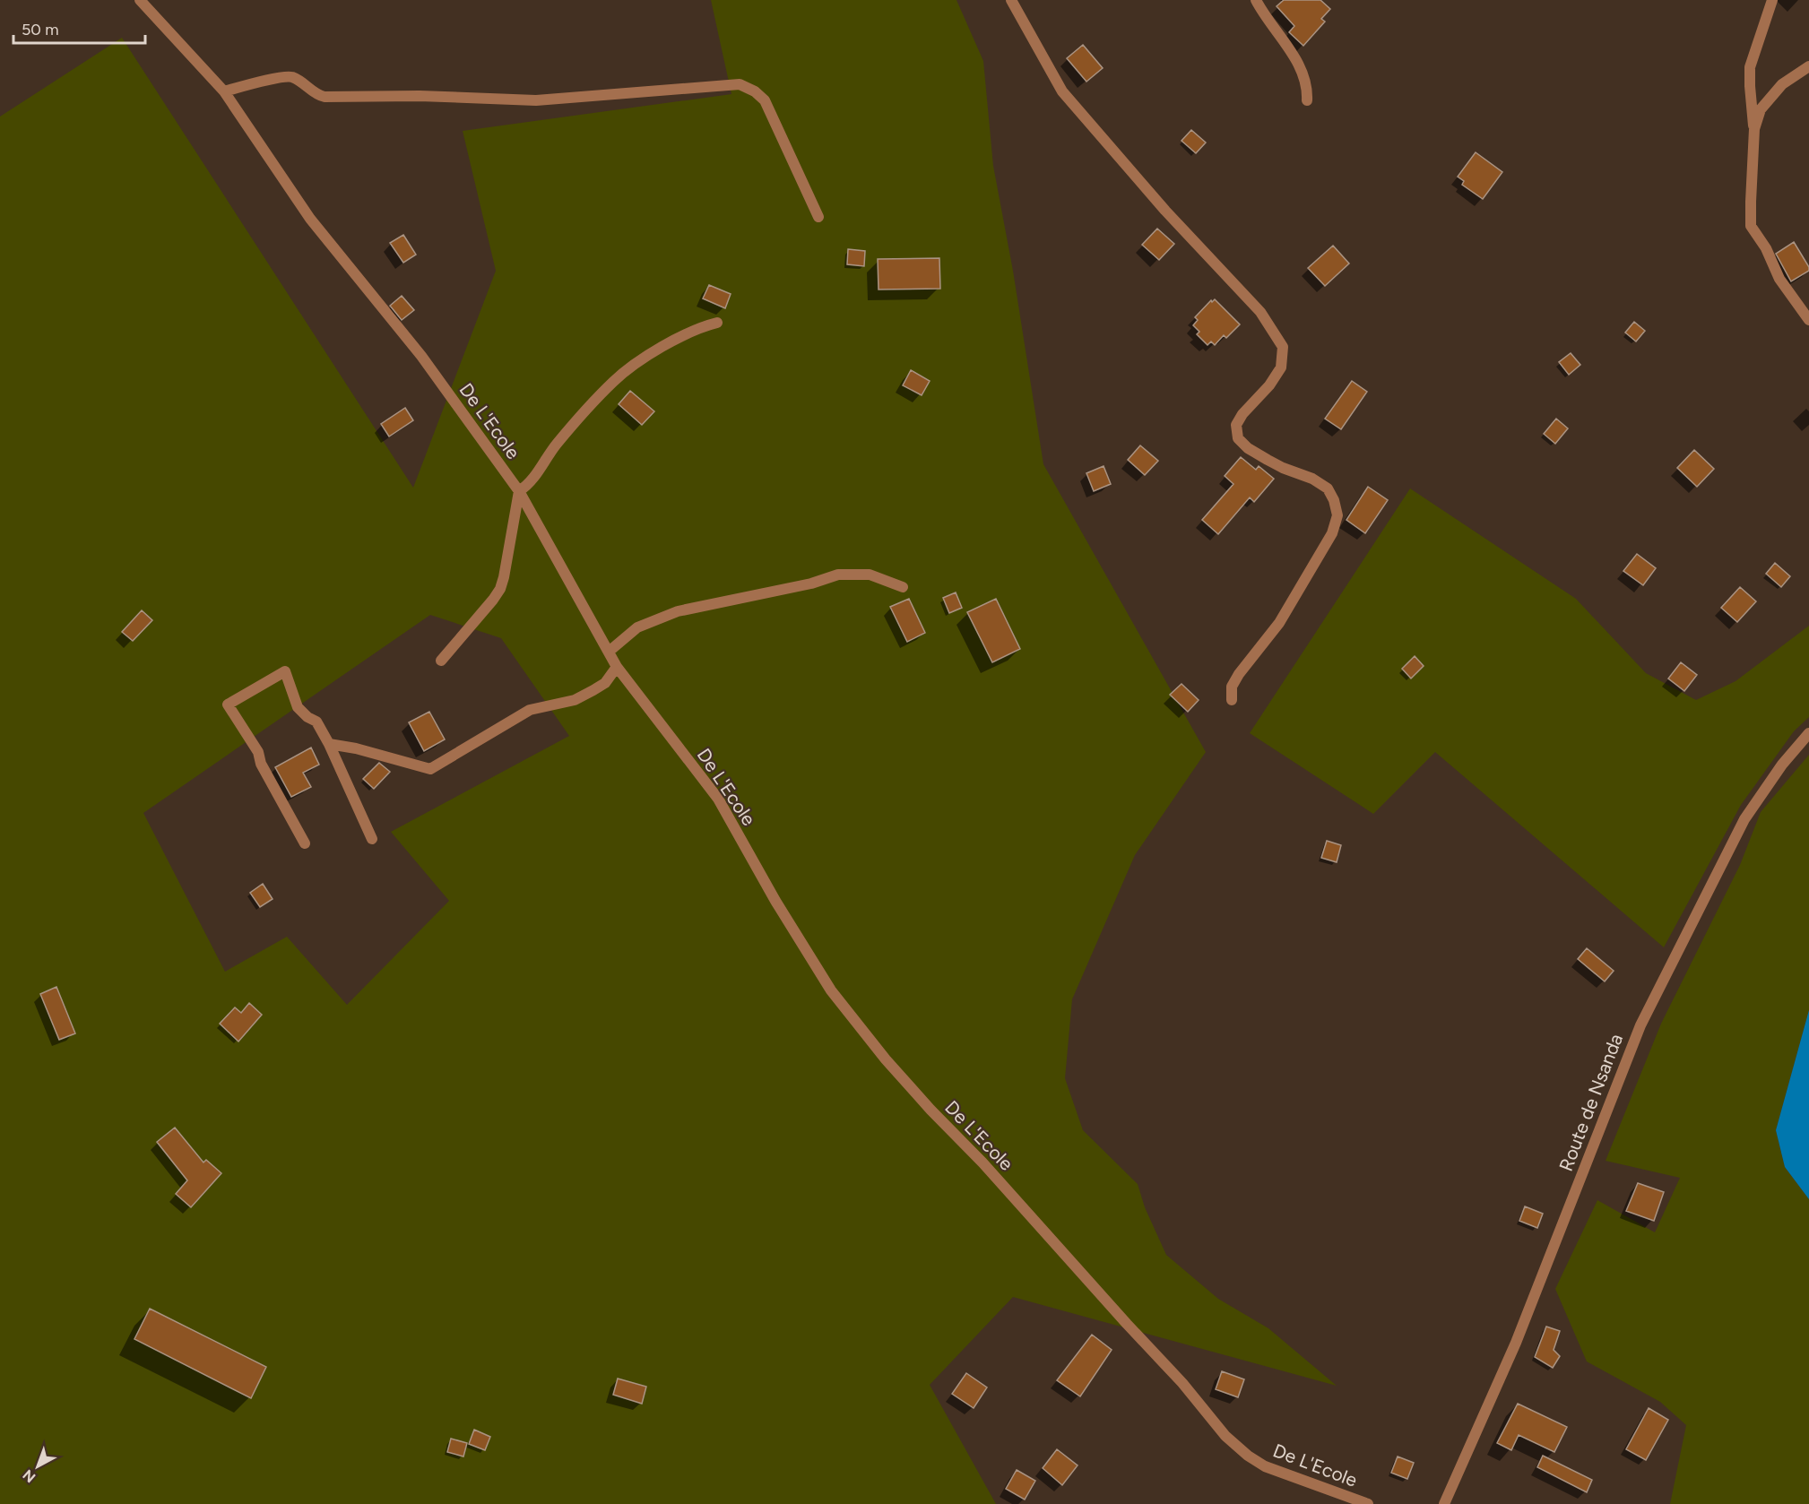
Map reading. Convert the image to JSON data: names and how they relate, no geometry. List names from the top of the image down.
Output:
{
  "streets": {
    "street": ["De L'Ecole", "Route de Nsanda"]
  },
  "scale_bar": "50 m",
  "north": "bottom left"
}
